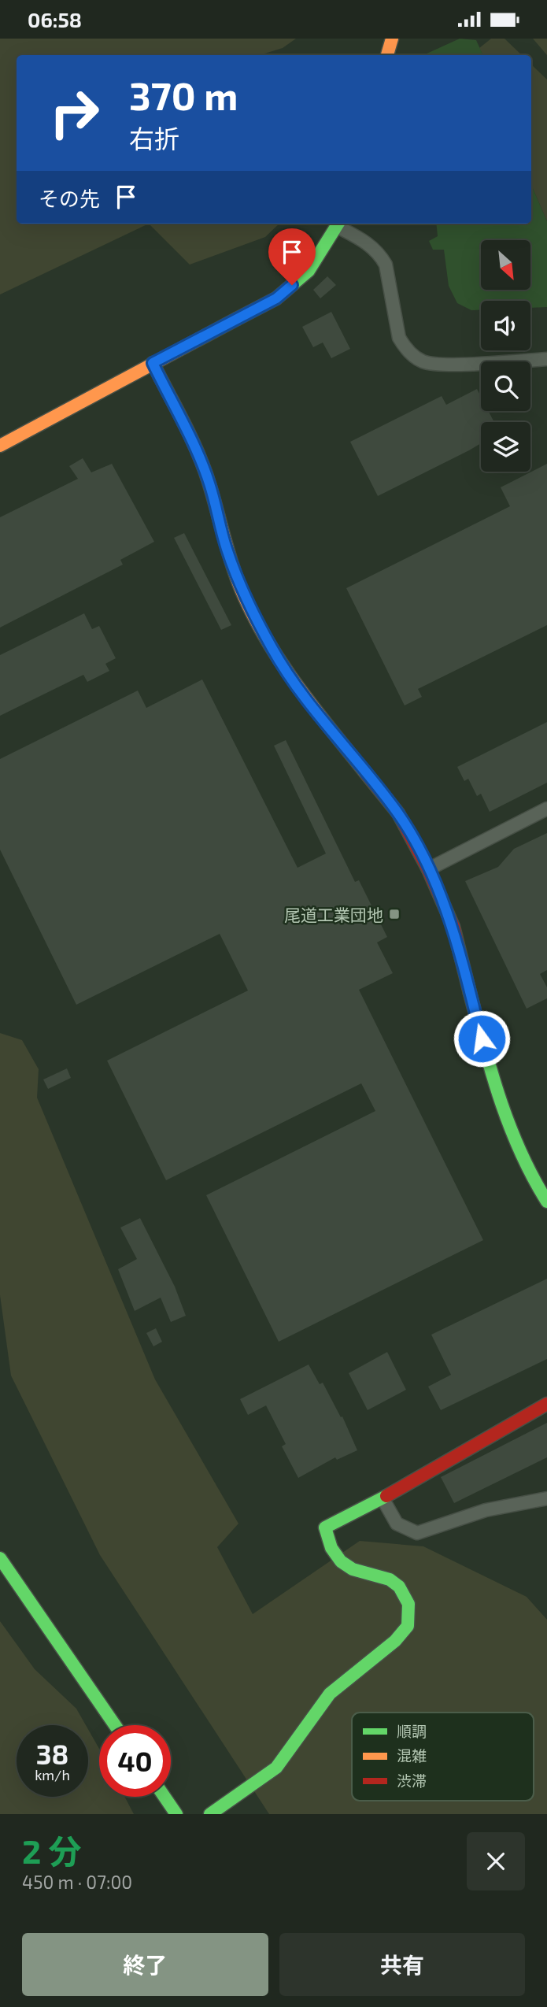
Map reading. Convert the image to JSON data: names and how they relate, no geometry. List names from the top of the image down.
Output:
{
  "places": {
    "transit": ["尾道工業団地"]
  },
  "legend": ["順調", "混雑", "渋滞"],
  "north": "bottom right",
  "page": {
    "status": "06:58",
    "turn": ["370 m", "右折"],
    "then": "その先",
    "speed": "38 km/h",
    "limit": "40",
    "heading": ["2 分", "450 m · 07:00"],
    "buttons": ["終了", "共有"]
  }
}
